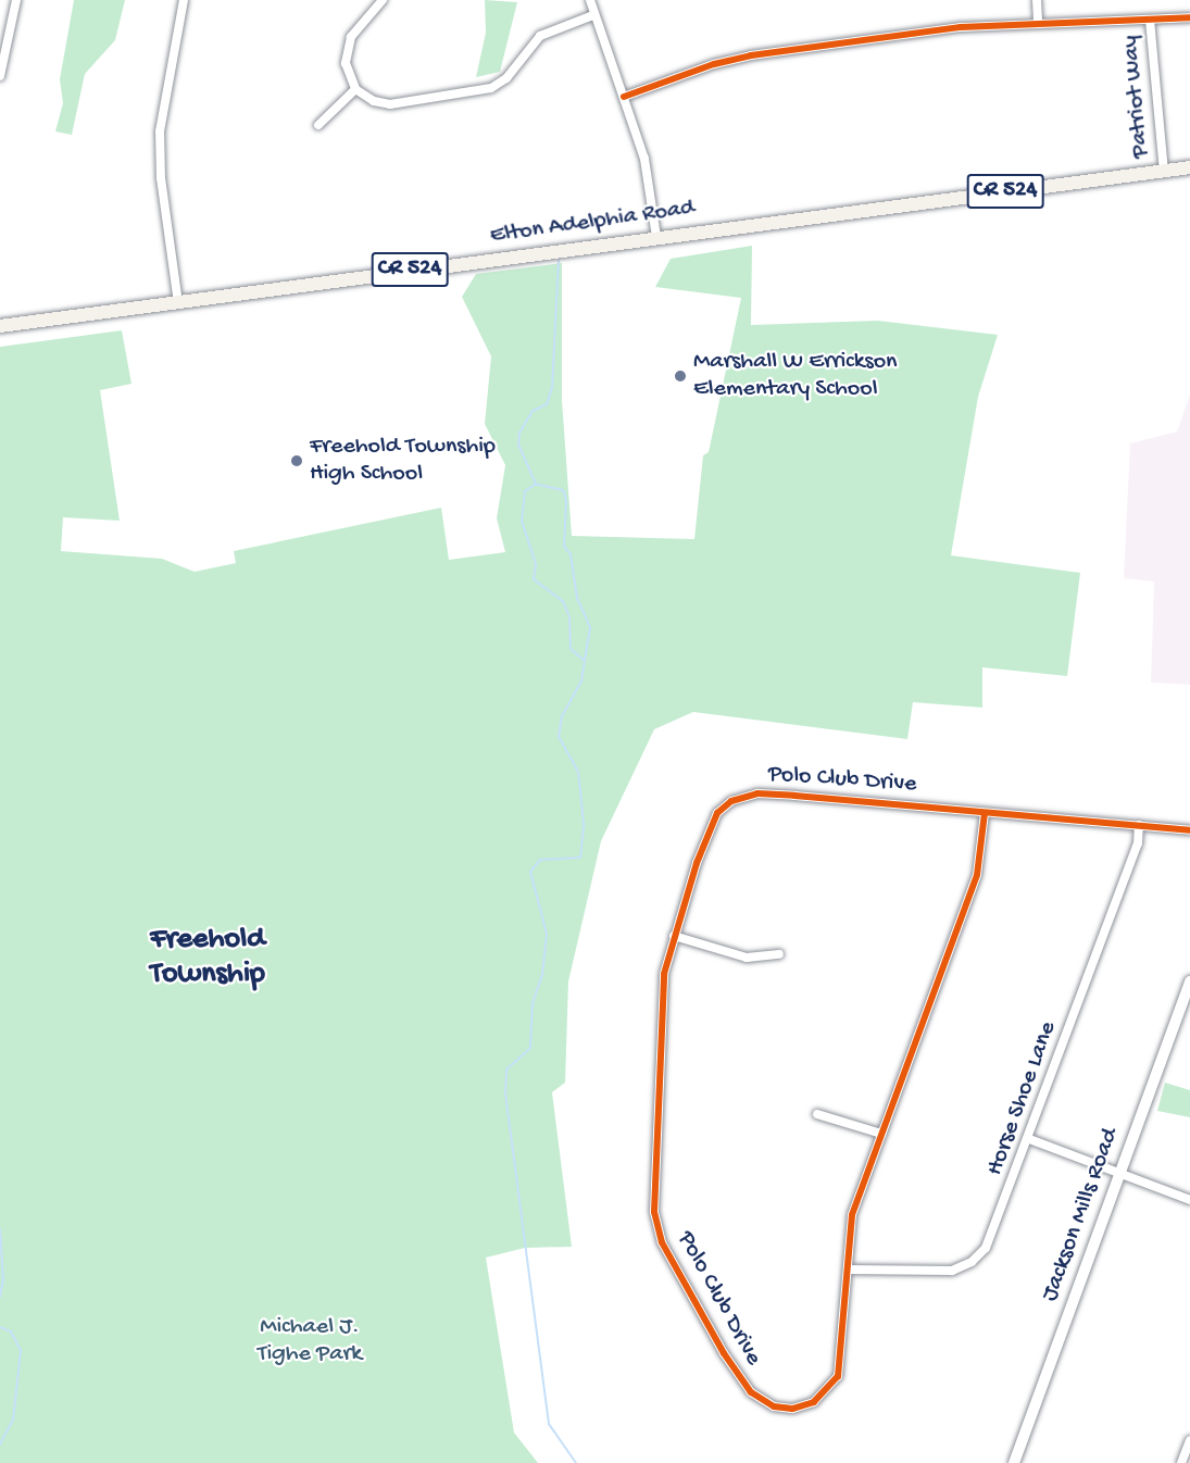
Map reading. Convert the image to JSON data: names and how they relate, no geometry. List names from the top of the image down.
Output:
{
  "streets": {
    "main road": ["CR 524", "Elton Adelphia Road", "Jackson Mills Road"],
    "street": ["Patriot Way", "Polo Club Drive", "Horse Shoe Lane"]
  },
  "crossings": [
    ["Patriot Way", "Elton Adelphia Road"],
    ["Polo Club Drive", "Horse Shoe Lane"]
  ],
  "districts": ["Freehold Township"],
  "parks": ["Michael J. Tighe Park"],
  "places": ["Marshall W Errickson Elementary School", "Freehold Township High School"]
}
